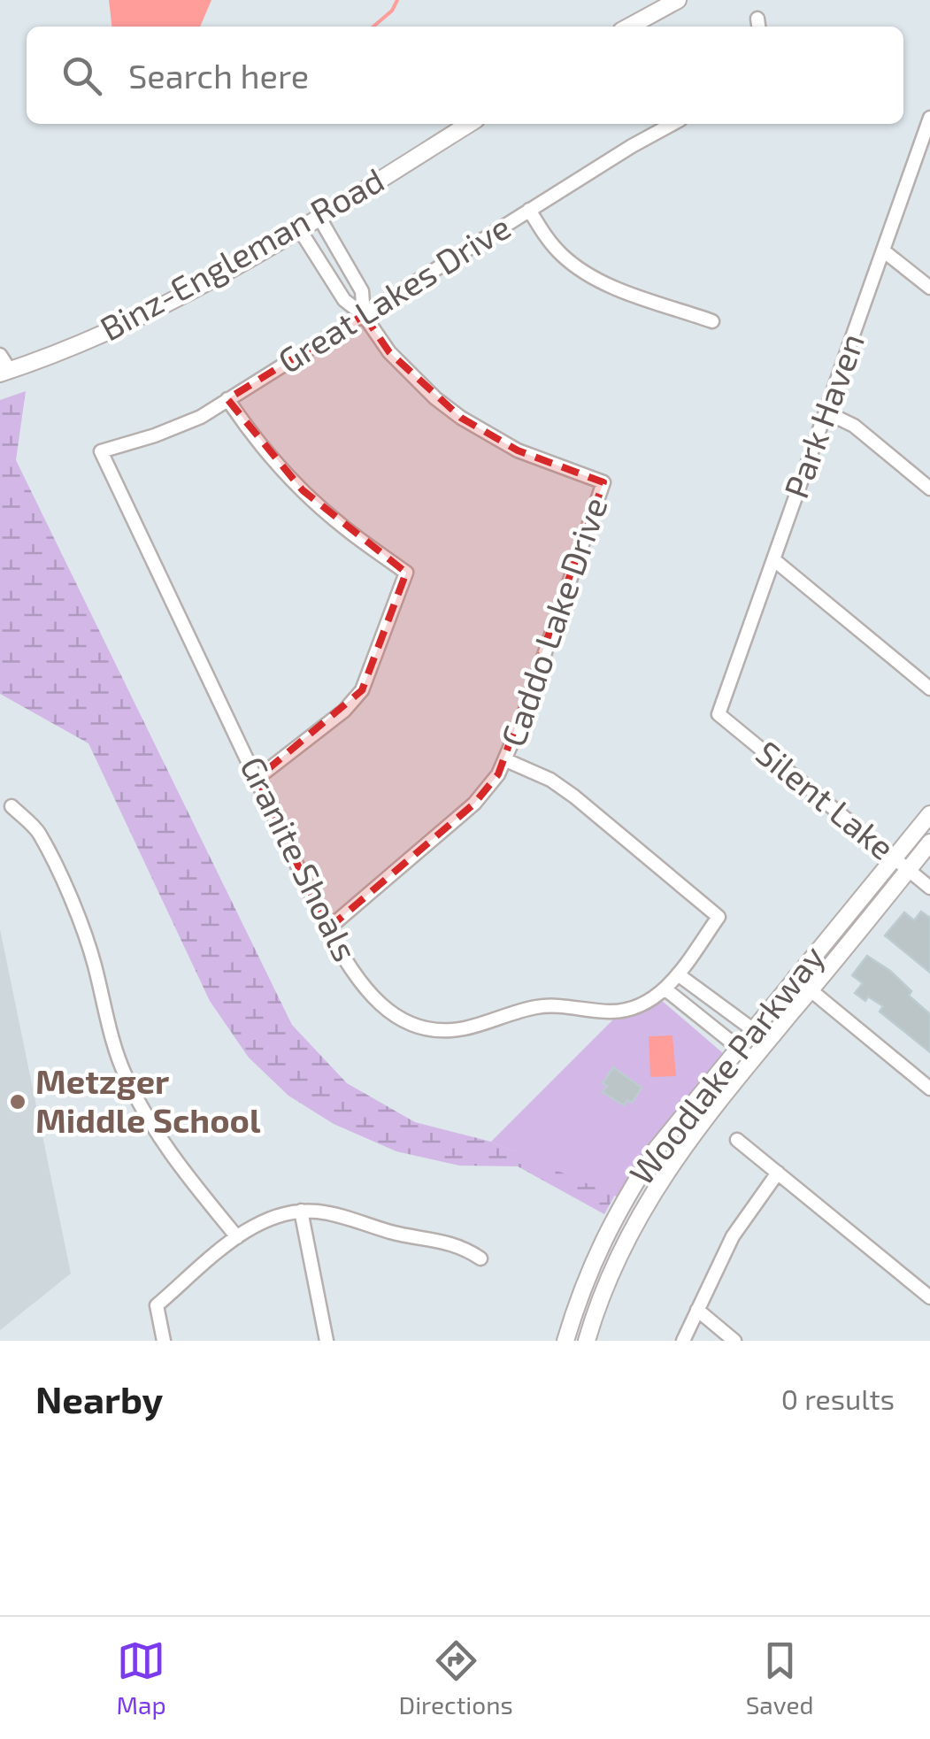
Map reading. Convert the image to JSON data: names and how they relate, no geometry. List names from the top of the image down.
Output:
{
  "streets": {
    "street": [
      "Binz-Engleman Road",
      "Great Lakes Drive",
      "Park Haven",
      "Caddo Lake Drive",
      "Silent Lake",
      "Granite Shoals",
      "Woodlake Parkway"
    ]
  },
  "crossings": [
    ["Binz-Engleman Road", "Caddo Lake Drive"],
    ["Great Lakes Drive", "Caddo Lake Drive"],
    ["Great Lakes Drive", "Granite Shoals"],
    ["Park Haven", "Silent Lake"],
    ["Caddo Lake Drive", "Granite Shoals"],
    ["Silent Lake", "Woodlake Parkway"]
  ],
  "places": ["Metzger Middle School"],
  "page": {
    "search": "Search here",
    "heading": ["Nearby", "0 results"],
    "nav": ["Map", "Directions", "Saved"]
  }
}
